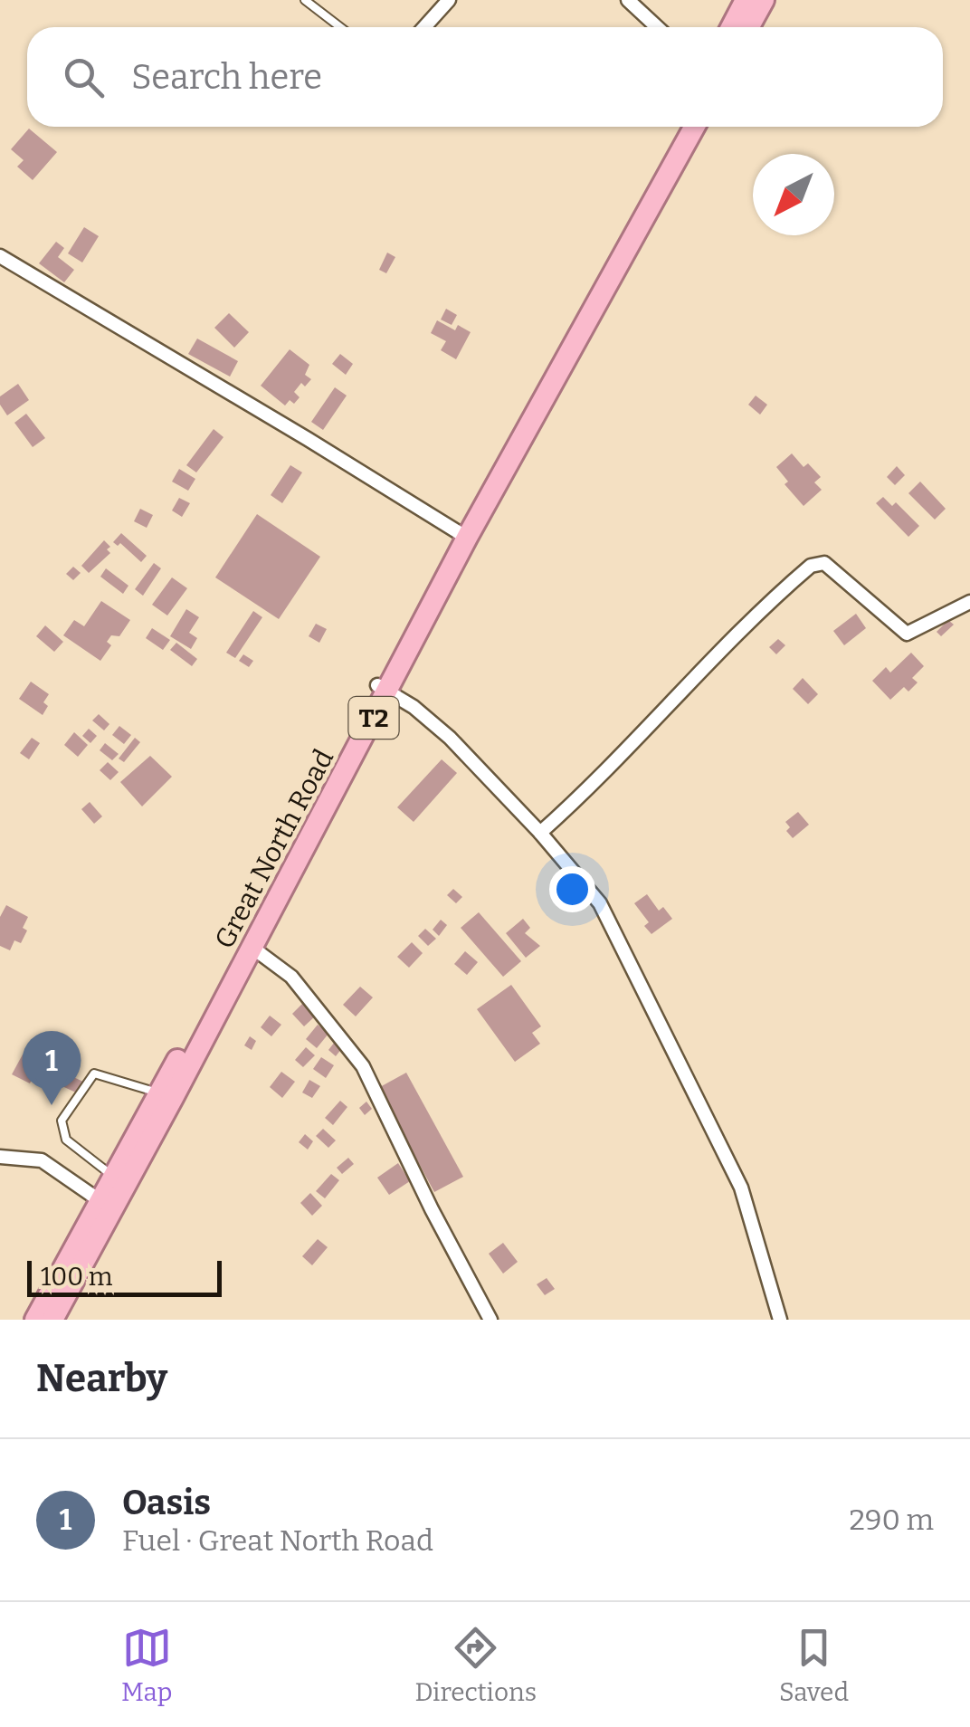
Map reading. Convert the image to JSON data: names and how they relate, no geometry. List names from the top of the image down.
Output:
{
  "streets": {
    "highway": ["T2", "Great North Road"]
  },
  "scale_bar": "100 m",
  "north": "bottom left",
  "page": {
    "search": "Search here",
    "pins": "1",
    "scale": "100 m",
    "heading": "Nearby",
    "list": [
      {
        "mark": "1",
        "name": "Oasis",
        "note": "Fuel · Great North Road",
        "value": "290 m"
      }
    ],
    "nav": ["Map", "Directions", "Saved"]
  }
}
